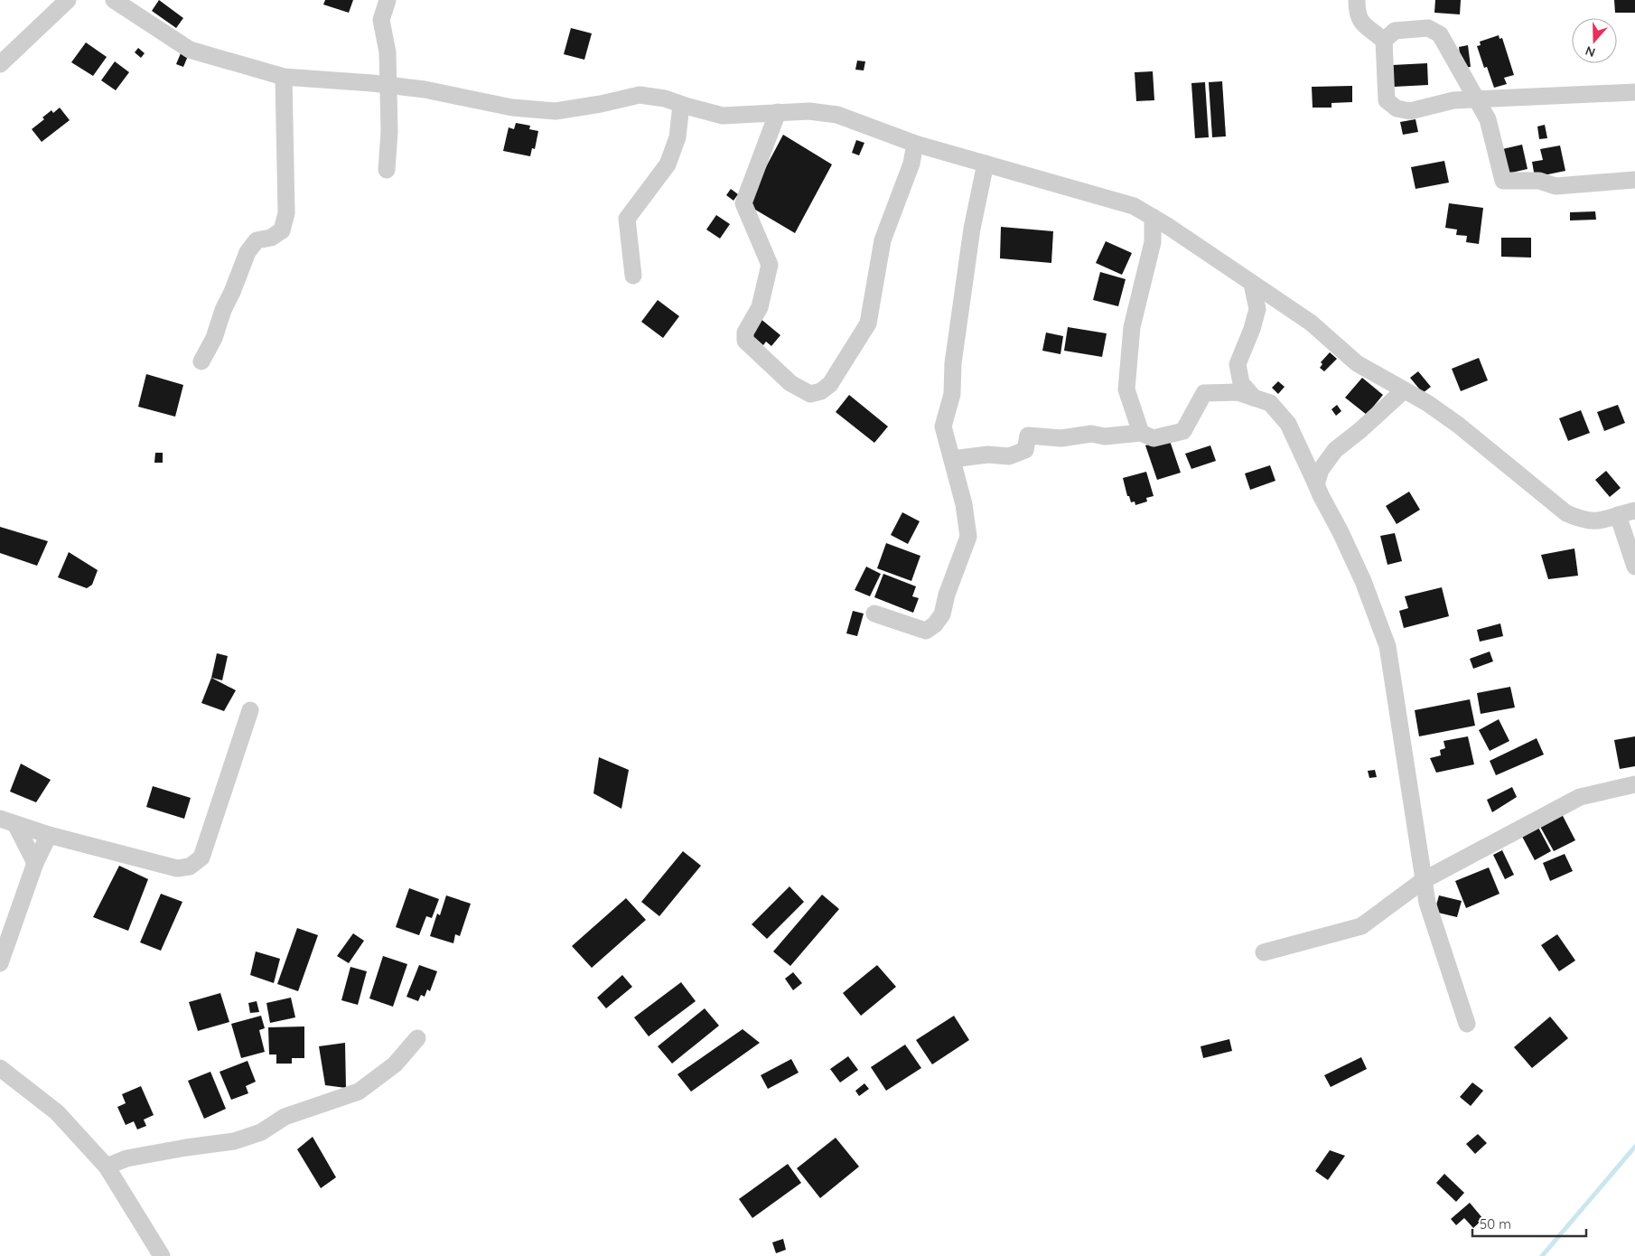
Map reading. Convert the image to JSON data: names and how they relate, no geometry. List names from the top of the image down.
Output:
{
  "scale_bar": "50 m",
  "north": "bottom"
}
